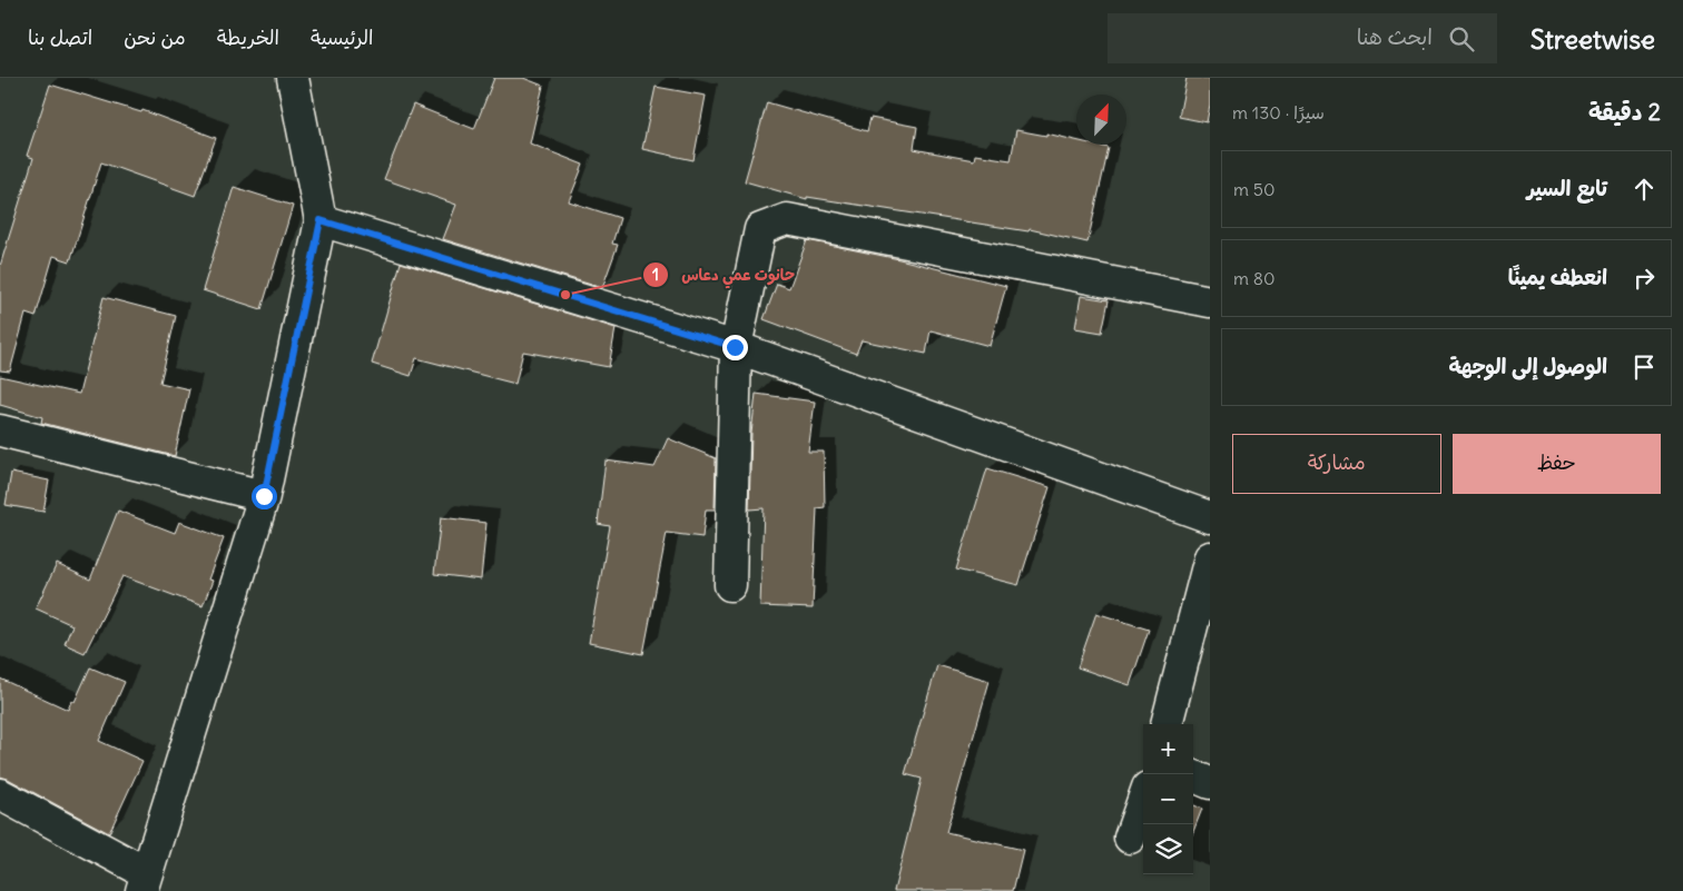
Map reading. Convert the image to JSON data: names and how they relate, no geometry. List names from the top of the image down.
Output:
{
  "places": ["حانوت عمي دعاس"],
  "north": "top right",
  "page": {
    "header": "Streetwise",
    "search": "ابحث هنا",
    "nav": [
      "الرئيسية",
      "الخريطة",
      "من نحن",
      "اتصل بنا"
    ],
    "heading": ["2 دقيقة", "سيرًا · 130 m"],
    "list": [
      ["تابع السير", "50 m"],
      ["انعطف يمينًا", "80 m"],
      "الوصول إلى الوجهة"
    ],
    "buttons": ["حفظ", "مشاركة"],
    "map_buttons": ["+", "−"]
  }
}
